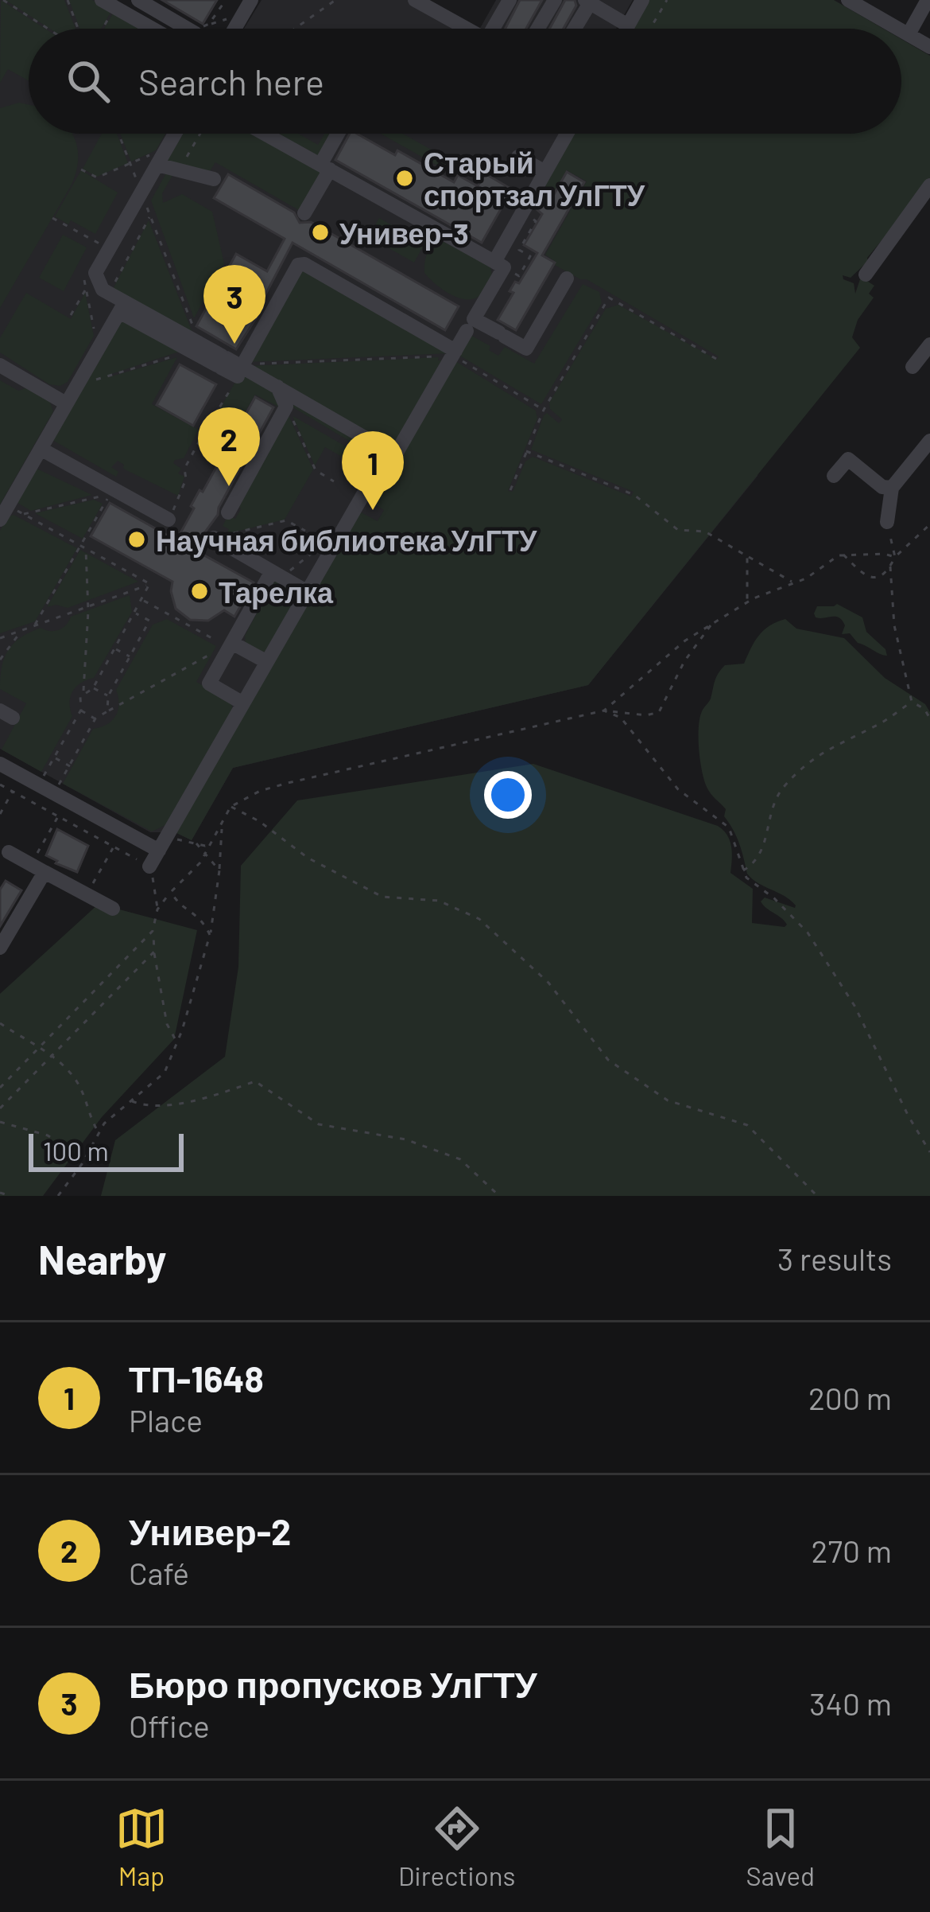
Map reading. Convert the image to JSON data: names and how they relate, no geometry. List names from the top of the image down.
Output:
{
  "places": [
    "Старый спортзал УлГТУ",
    "Универ-3",
    "Научная библиотека УлГТУ",
    "Тарелка"
  ],
  "scale_bar": "100 m",
  "page": {
    "search": "Search here",
    "pins": ["3", "2", "1"],
    "scale": "100 m",
    "heading": ["Nearby", "3 results"],
    "list": [
      {
        "mark": "1",
        "name": "ТП-1648",
        "note": "Place",
        "value": "200 m"
      },
      {
        "mark": "2",
        "name": "Универ-2",
        "note": "Café",
        "value": "270 m"
      },
      {
        "mark": "3",
        "name": "Бюро пропусков УлГТУ",
        "note": "Office",
        "value": "340 m"
      }
    ],
    "nav": ["Map", "Directions", "Saved"]
  }
}
